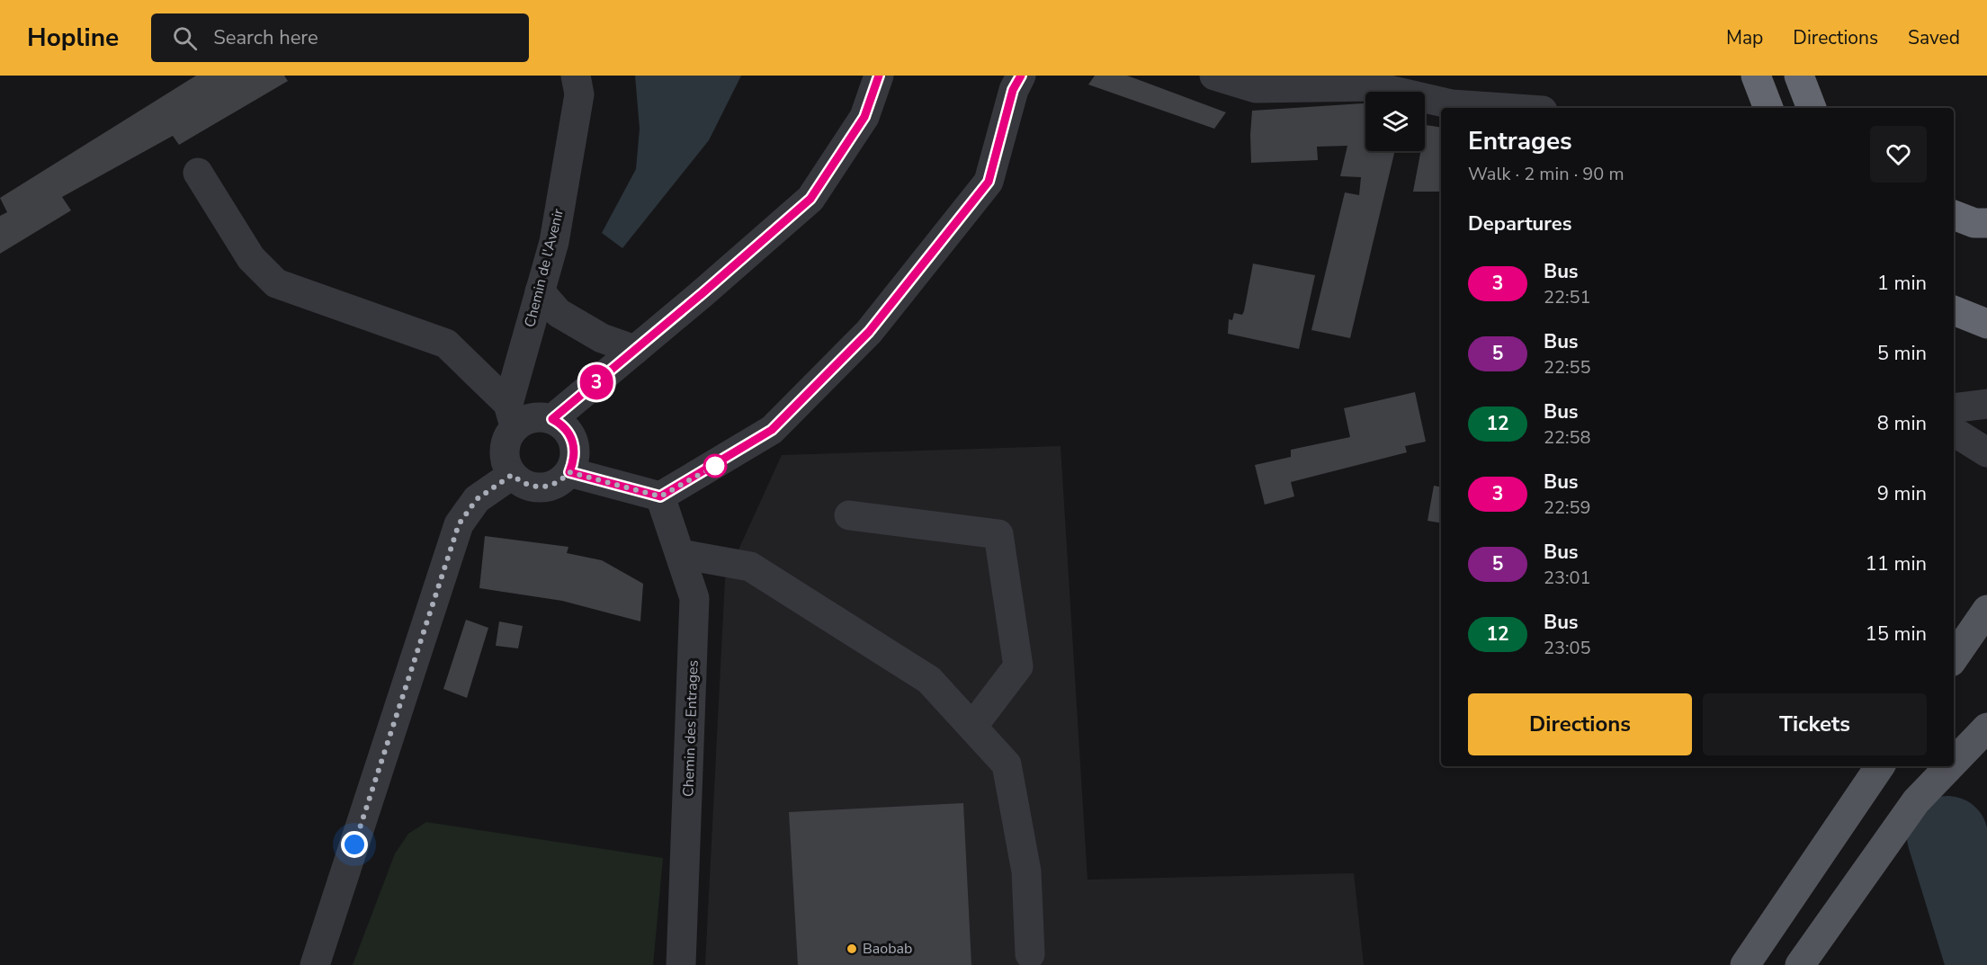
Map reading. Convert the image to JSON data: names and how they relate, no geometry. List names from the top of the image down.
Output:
{
  "streets": {
    "street": ["Chemin de l'Avenir", "Chemin des Entrages"]
  },
  "places": ["Baobab"],
  "lines": ["bus line 3"],
  "page": {
    "header": "Hopline",
    "search": "Search here",
    "nav": ["Map", "Directions", "Saved"],
    "on_map": "3",
    "heading": [
      ["Entrages", "Walk · 2 min · 90 m"],
      "Departures"
    ],
    "list": [
      {
        "mark": "3",
        "name": "Bus",
        "note": "22:51",
        "value": "1 min"
      },
      {
        "mark": "5",
        "name": "Bus",
        "note": "22:55",
        "value": "5 min"
      },
      {
        "mark": "12",
        "name": "Bus",
        "note": "22:58",
        "value": "8 min"
      },
      {
        "mark": "3",
        "name": "Bus",
        "note": "22:59",
        "value": "9 min"
      },
      {
        "mark": "5",
        "name": "Bus",
        "note": "23:01",
        "value": "11 min"
      },
      {
        "mark": "12",
        "name": "Bus",
        "note": "23:05",
        "value": "15 min"
      }
    ],
    "buttons": ["Directions", "Tickets"]
  }
}
